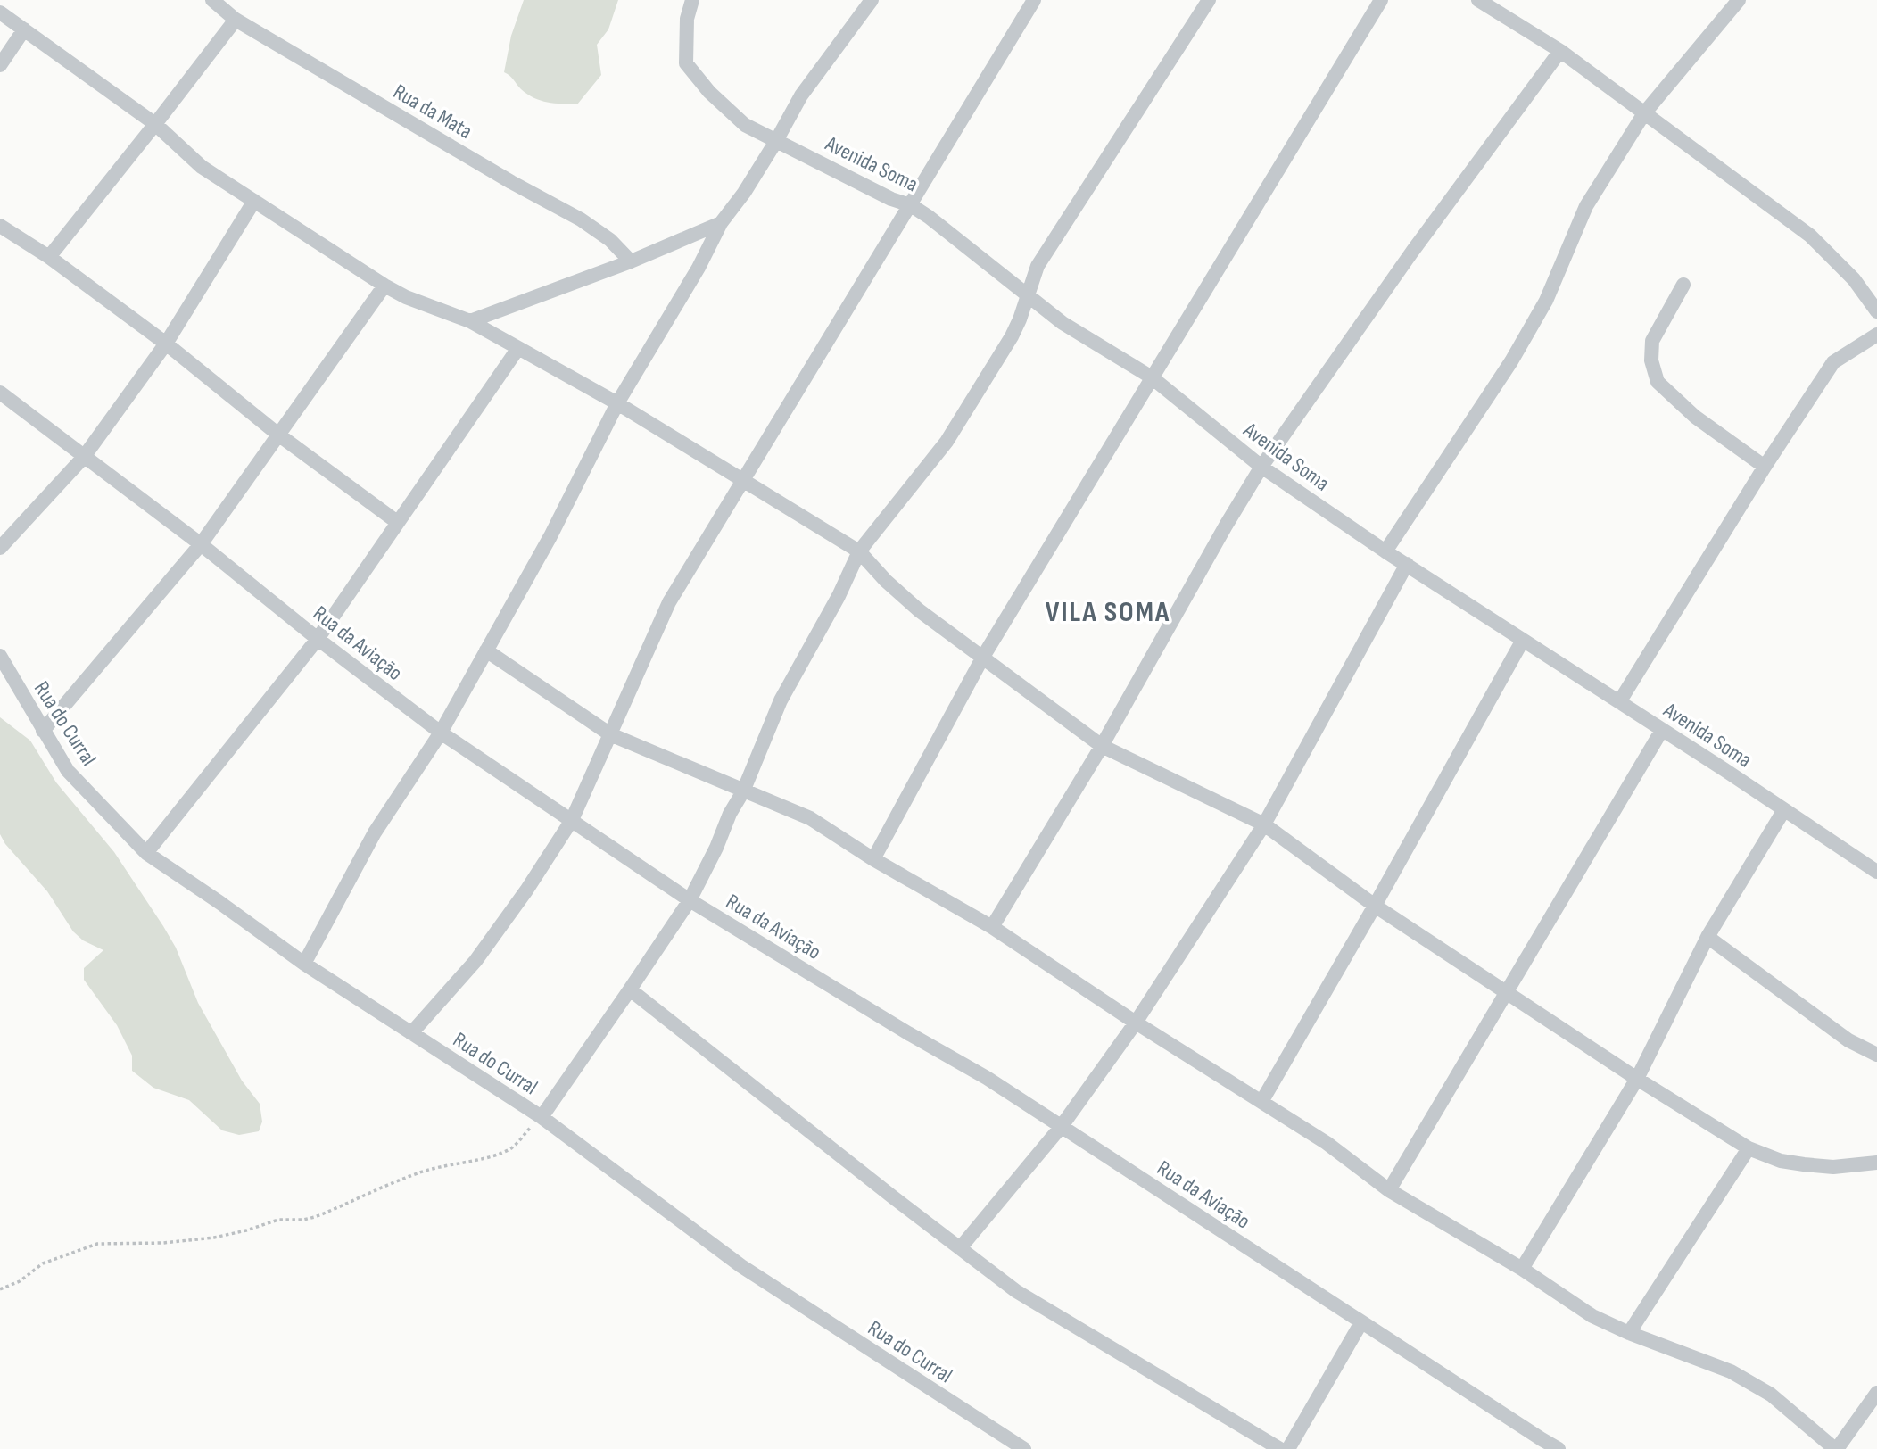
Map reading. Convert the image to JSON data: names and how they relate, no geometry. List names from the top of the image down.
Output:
{
  "streets": {
    "street": [
      "Rua da Mata",
      "Avenida Soma",
      "Rua da Aviação",
      "Rua do Curral"
    ]
  },
  "districts": ["VILA SOMA"]
}
